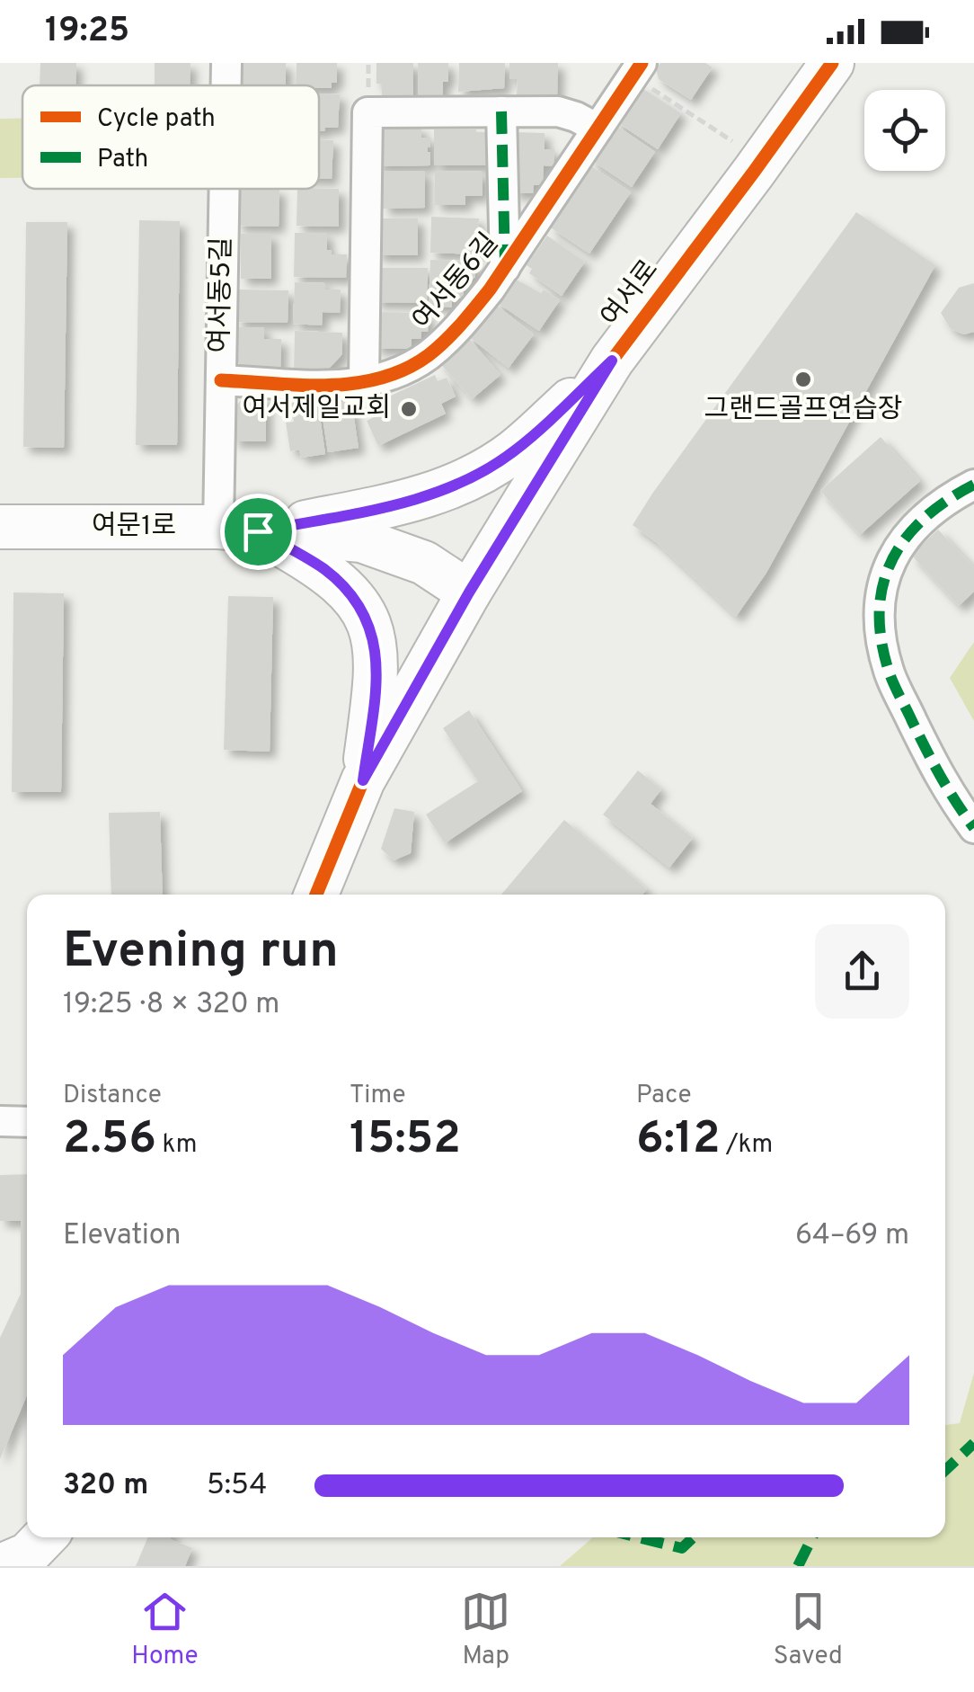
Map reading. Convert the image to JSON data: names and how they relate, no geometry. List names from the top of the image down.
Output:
{
  "streets": {
    "street": [
      "여서동6길",
      "여서로",
      "여서동5길",
      "여문1로"
    ]
  },
  "crossings": [
    ["여서동6길", "여서동5길"],
    ["여서로", "여문1로"],
    ["여서동5길", "여문1로"]
  ],
  "places": ["그랜드골프연습장", "여서제일교회"],
  "legend": ["Cycle path", "Path"],
  "page": {
    "status": "19:25",
    "heading": ["Evening run", "19:25 · 8 × 320 m"],
    "stats": [
      ["Distance", "2.56 km"],
      ["Time", "15:52"],
      ["Pace", "6:12 /km"]
    ],
    "chart": ["Elevation", "64–69 m"],
    "list": [
      {
        "name": "320 m",
        "note": "5:54"
      }
    ],
    "tabs": ["Home", "Map", "Saved"]
  }
}
